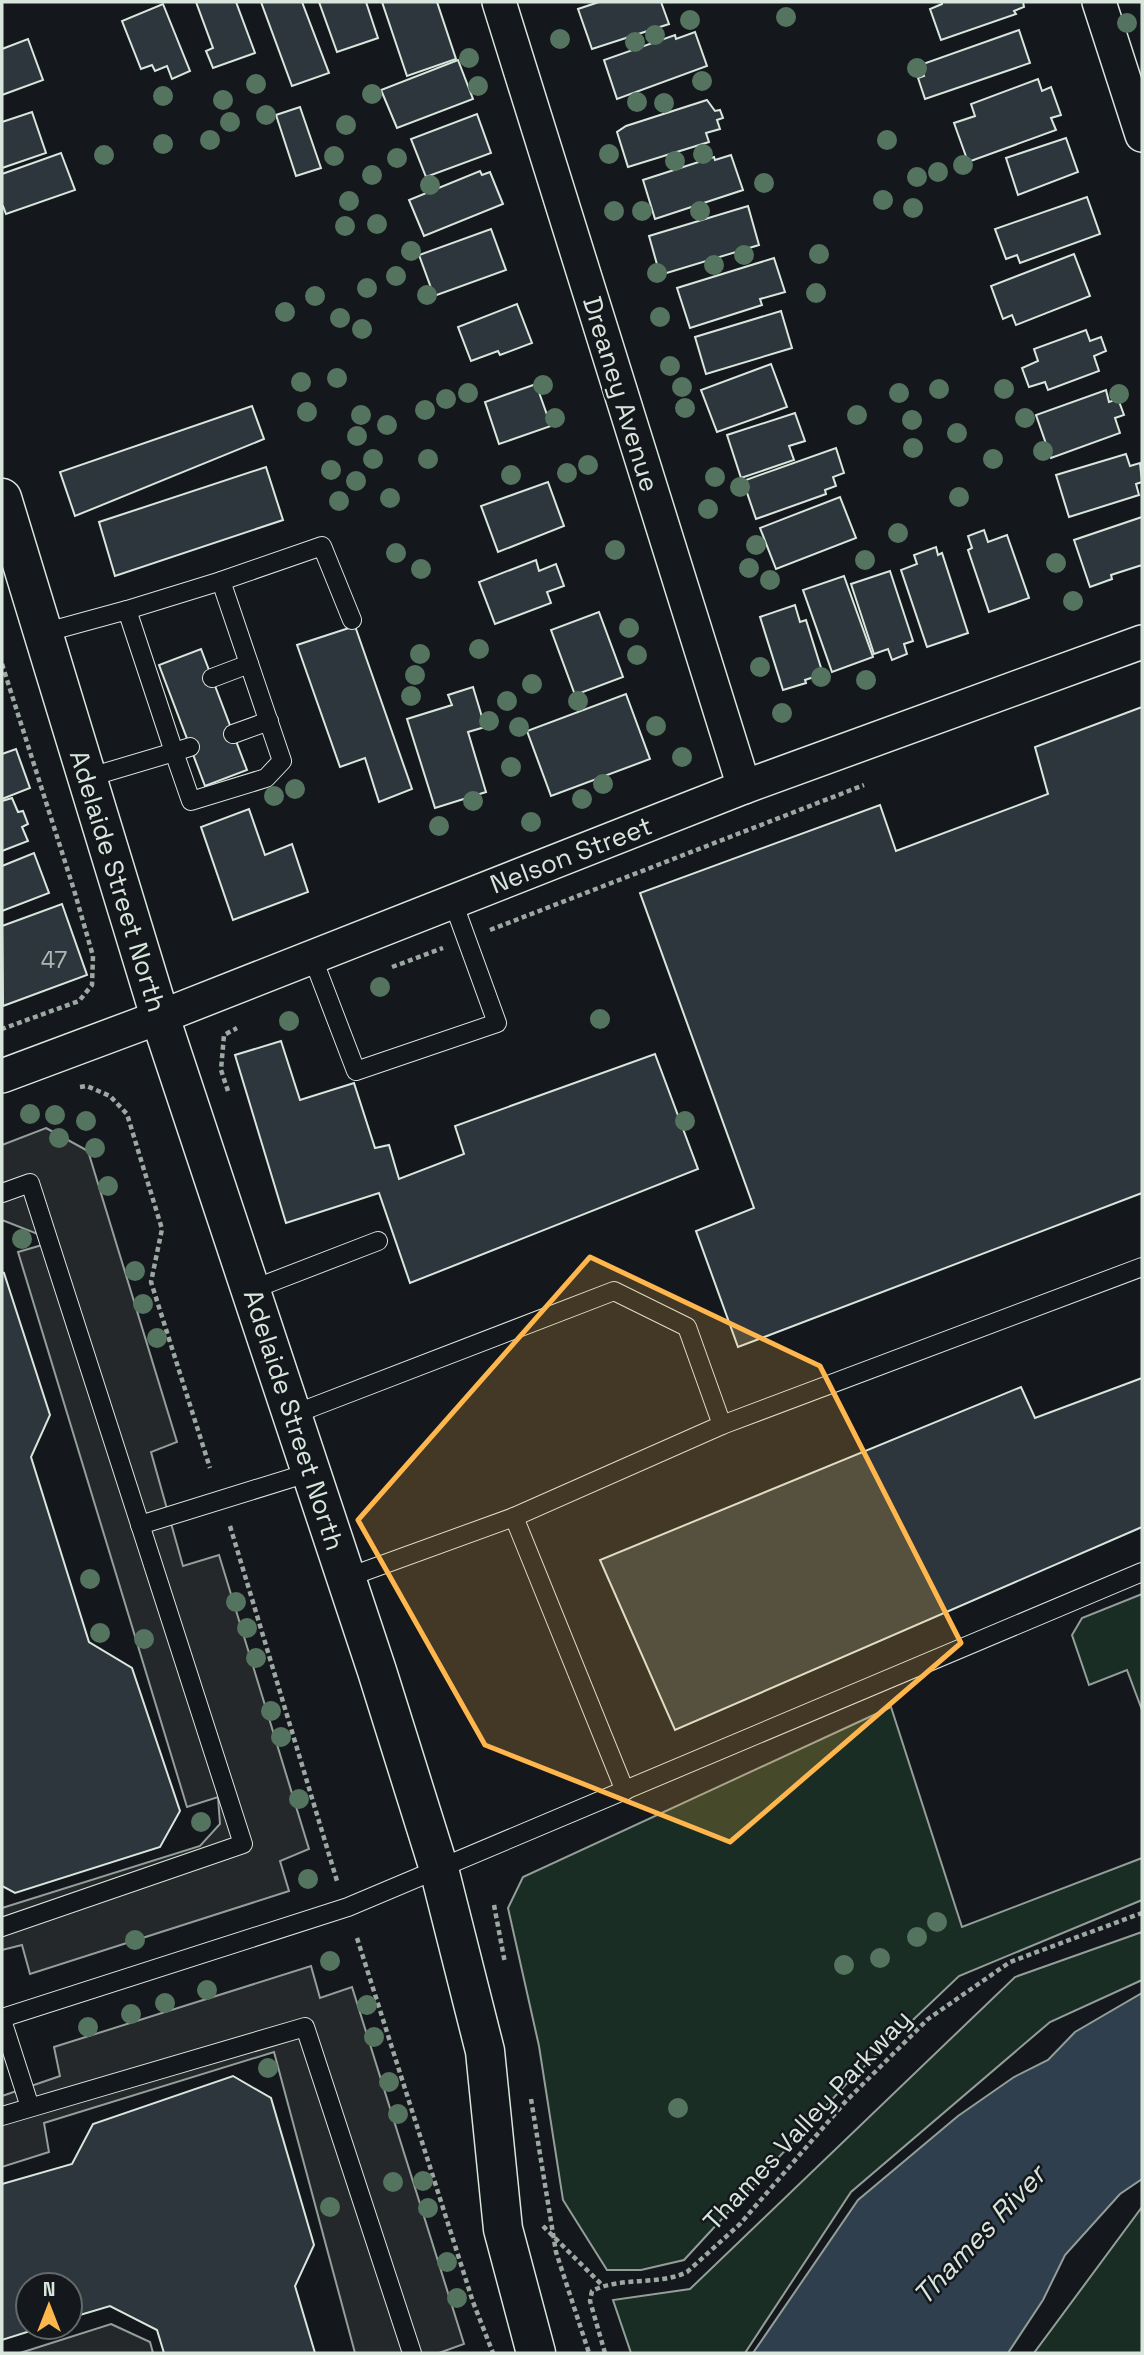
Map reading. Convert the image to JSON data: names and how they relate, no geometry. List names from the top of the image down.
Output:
{
  "streets": {
    "main road": ["Adelaide Street North"],
    "street": ["Dreaney Avenue", "Nelson Street"],
    "path": ["Thames Valley Parkway"]
  },
  "crossings": [
    ["Dreaney Avenue", "Nelson Street"],
    ["Nelson Street", "Adelaide Street North"]
  ],
  "water": ["Thames River"],
  "house_numbers": ["47"],
  "north": "top"
}
